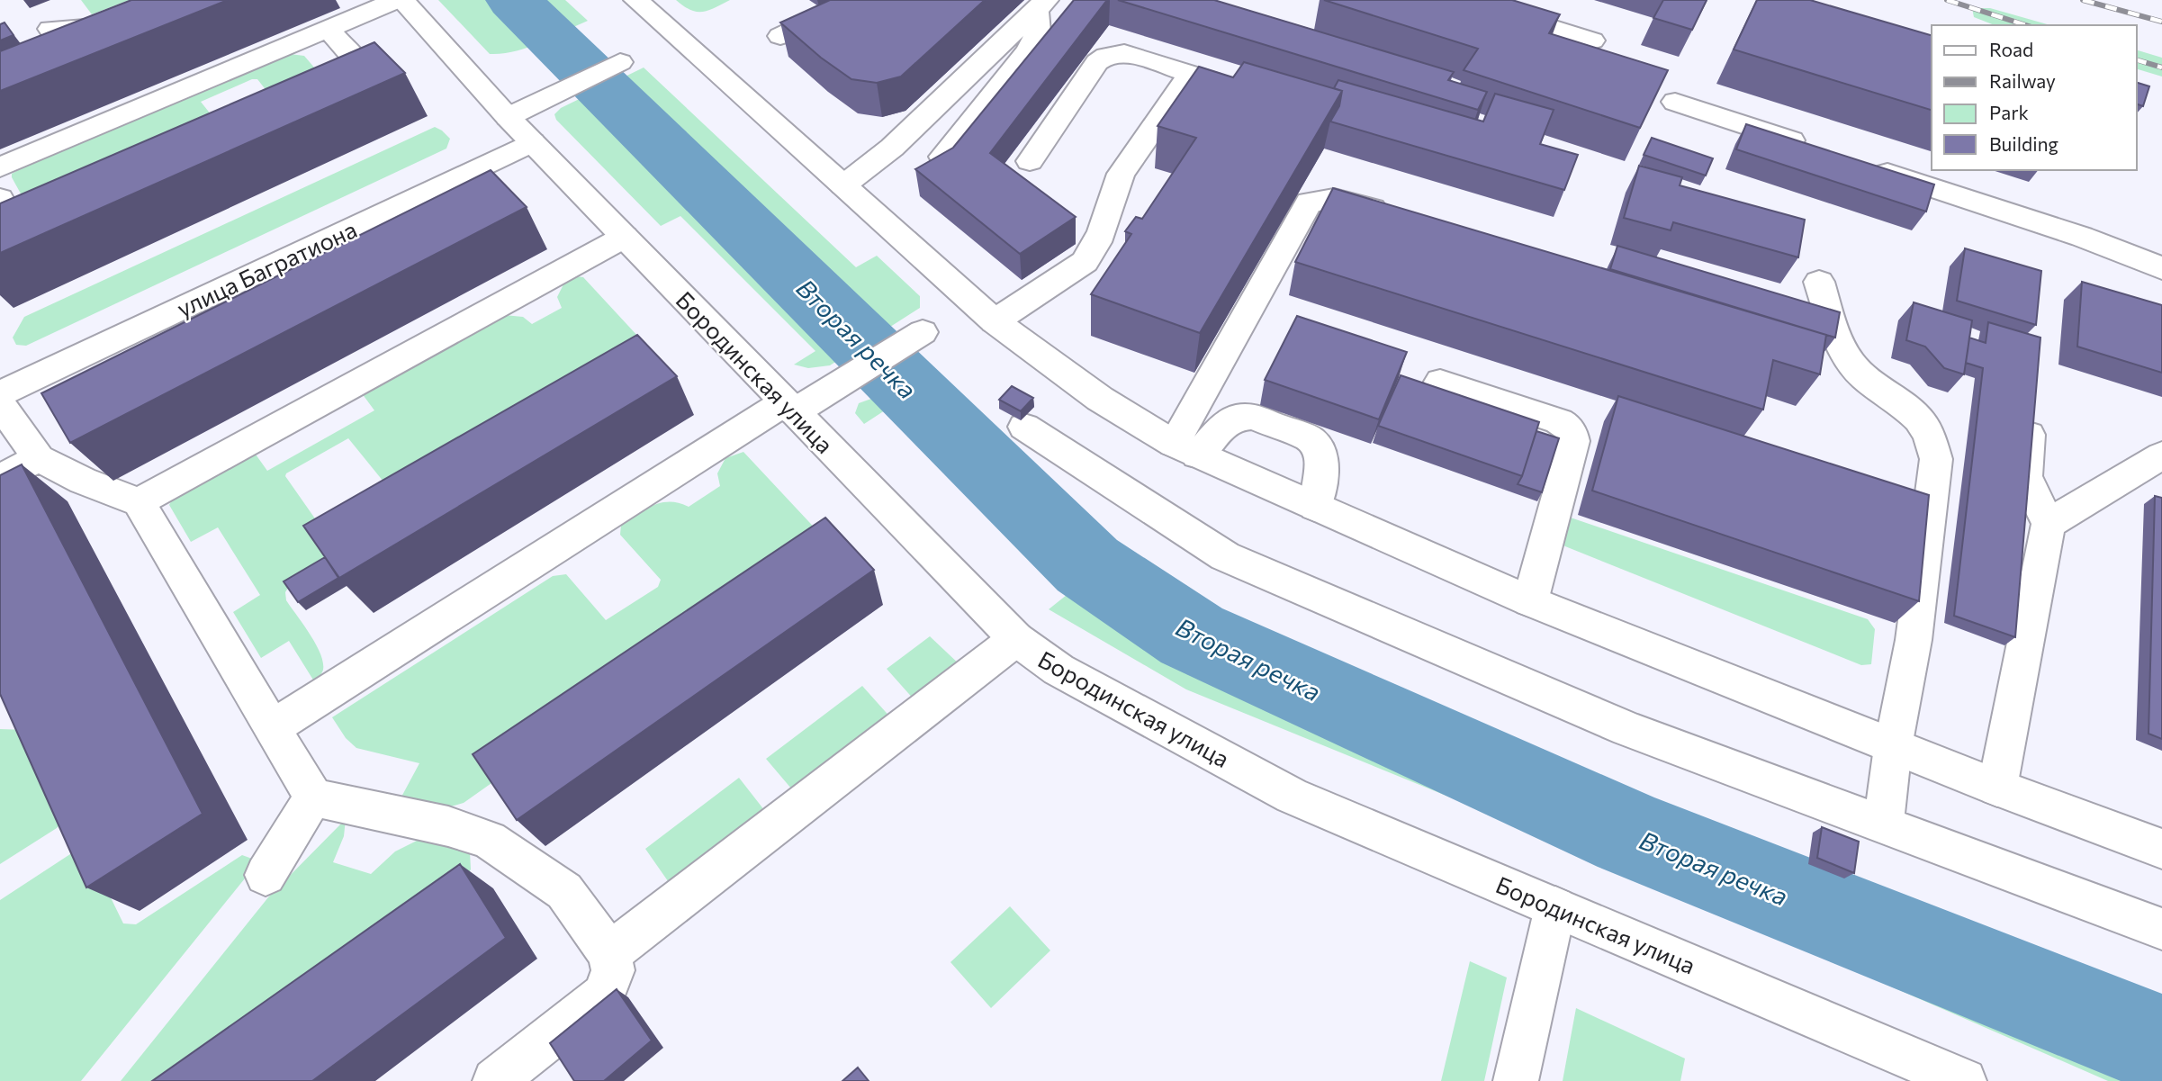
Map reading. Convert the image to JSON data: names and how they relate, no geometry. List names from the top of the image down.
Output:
{
  "streets": {
    "main road": ["улица Багратиона", "Бородинская улица"]
  },
  "crossings": [
    ["улица Багратиона", "Бородинская улица"]
  ],
  "water": ["Вторая речка"],
  "legend": [
    "Road",
    "Railway",
    "Park",
    "Building"
  ]
}
